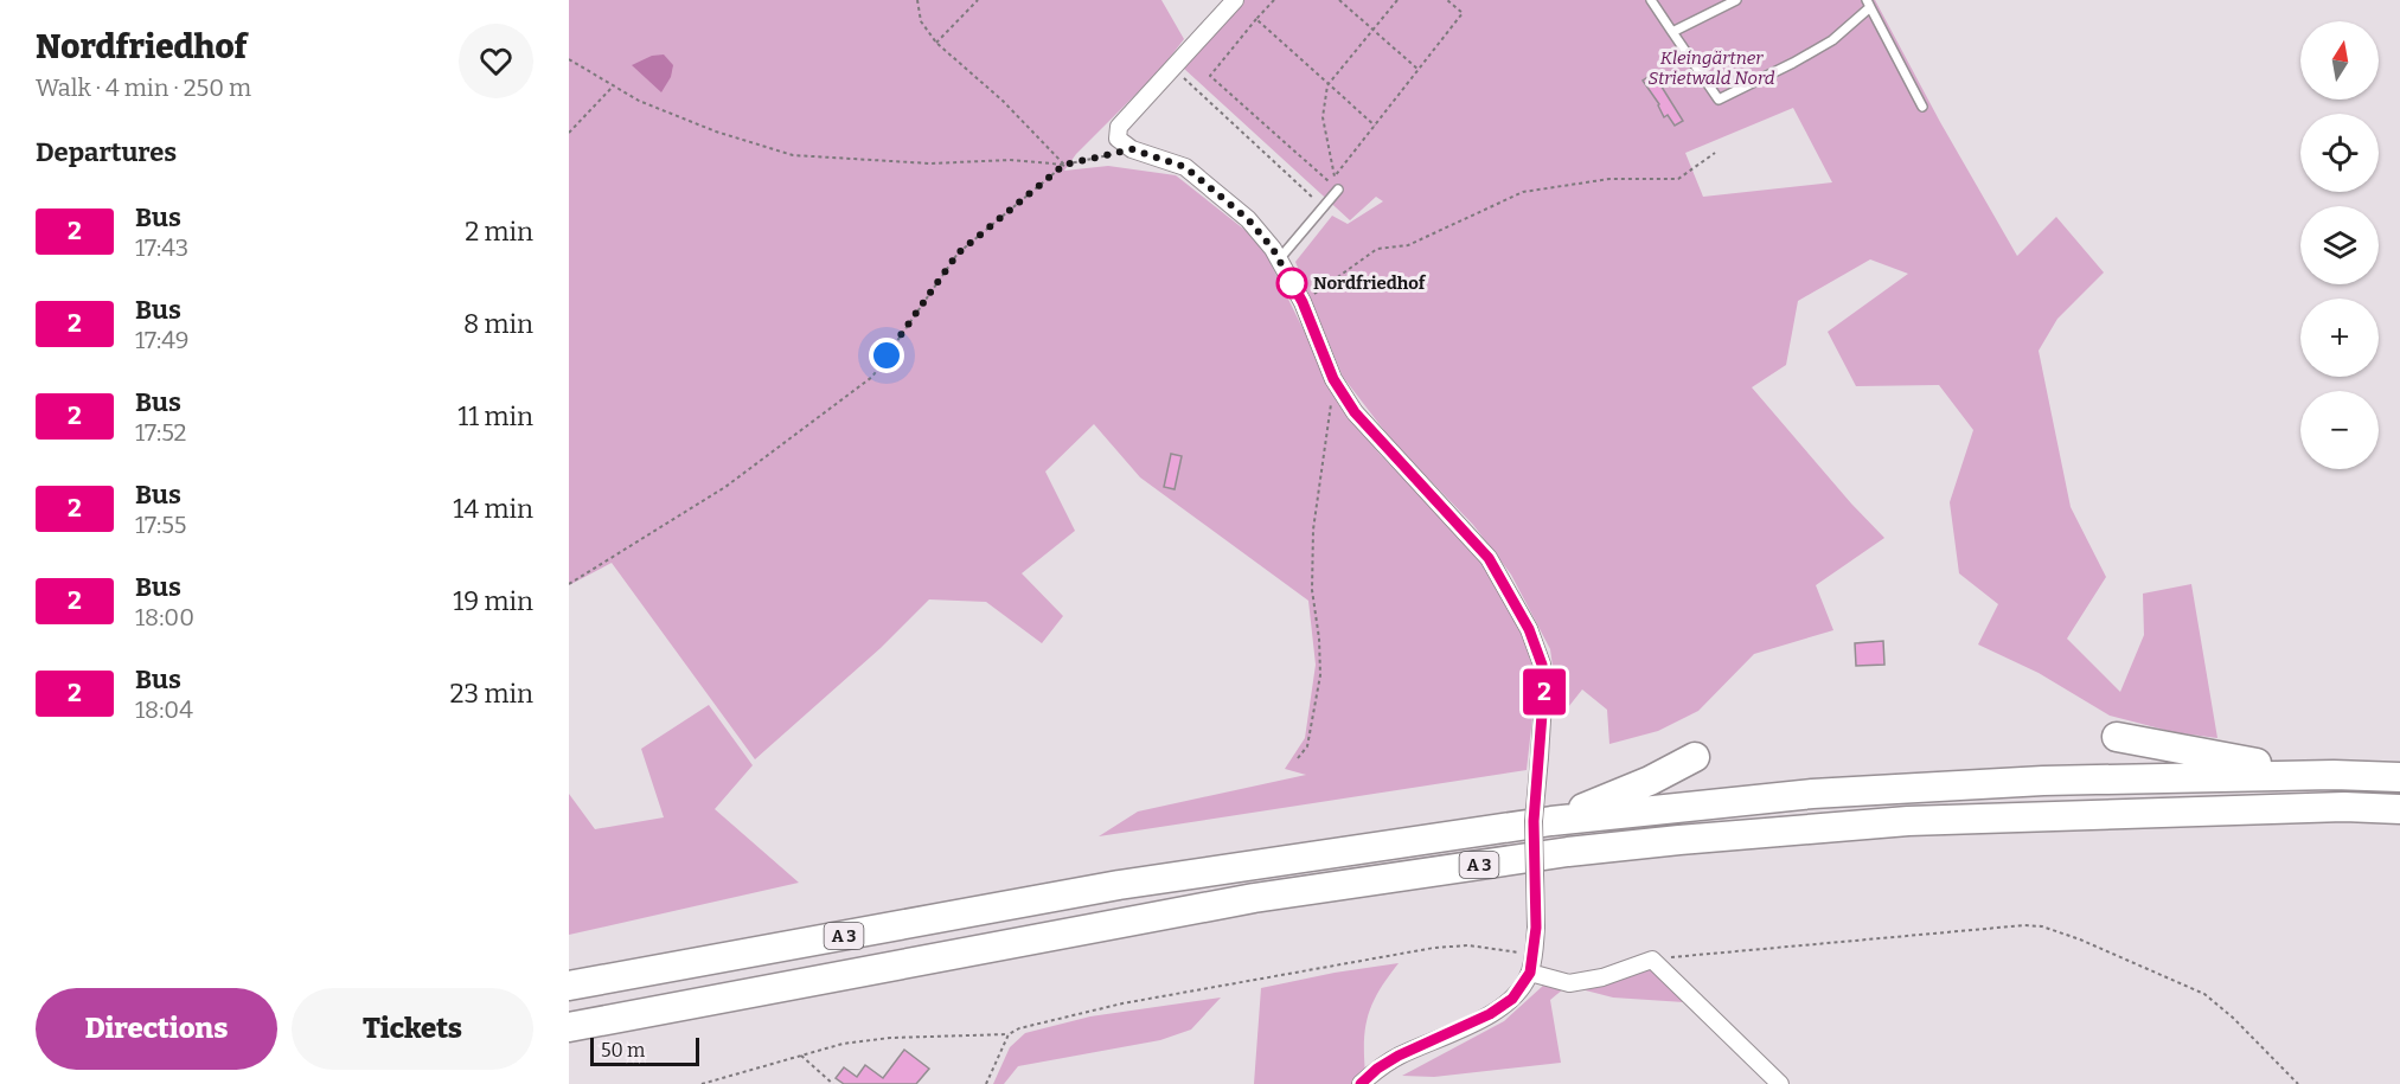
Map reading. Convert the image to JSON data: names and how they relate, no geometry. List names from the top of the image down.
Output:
{
  "streets": {
    "highway": ["A 3"]
  },
  "parks": ["Kleingärtner Strietwald Nord"],
  "places": ["Nordfriedhof"],
  "lines": ["bus line 2"],
  "scale_bar": "50 m",
  "north": "top",
  "page": {
    "heading": [
      ["Nordfriedhof", "Walk · 4 min · 250 m"],
      "Departures"
    ],
    "on_map": "2",
    "map_buttons": ["+", "−"],
    "list": [
      {
        "mark": "2",
        "name": "Bus",
        "note": "17:43",
        "value": "2 min"
      },
      {
        "mark": "2",
        "name": "Bus",
        "note": "17:49",
        "value": "8 min"
      },
      {
        "mark": "2",
        "name": "Bus",
        "note": "17:52",
        "value": "11 min"
      },
      {
        "mark": "2",
        "name": "Bus",
        "note": "17:55",
        "value": "14 min"
      },
      {
        "mark": "2",
        "name": "Bus",
        "note": "18:00",
        "value": "19 min"
      },
      {
        "mark": "2",
        "name": "Bus",
        "note": "18:04",
        "value": "23 min"
      }
    ],
    "buttons": ["Directions", "Tickets"],
    "scale": "50 m"
  }
}
